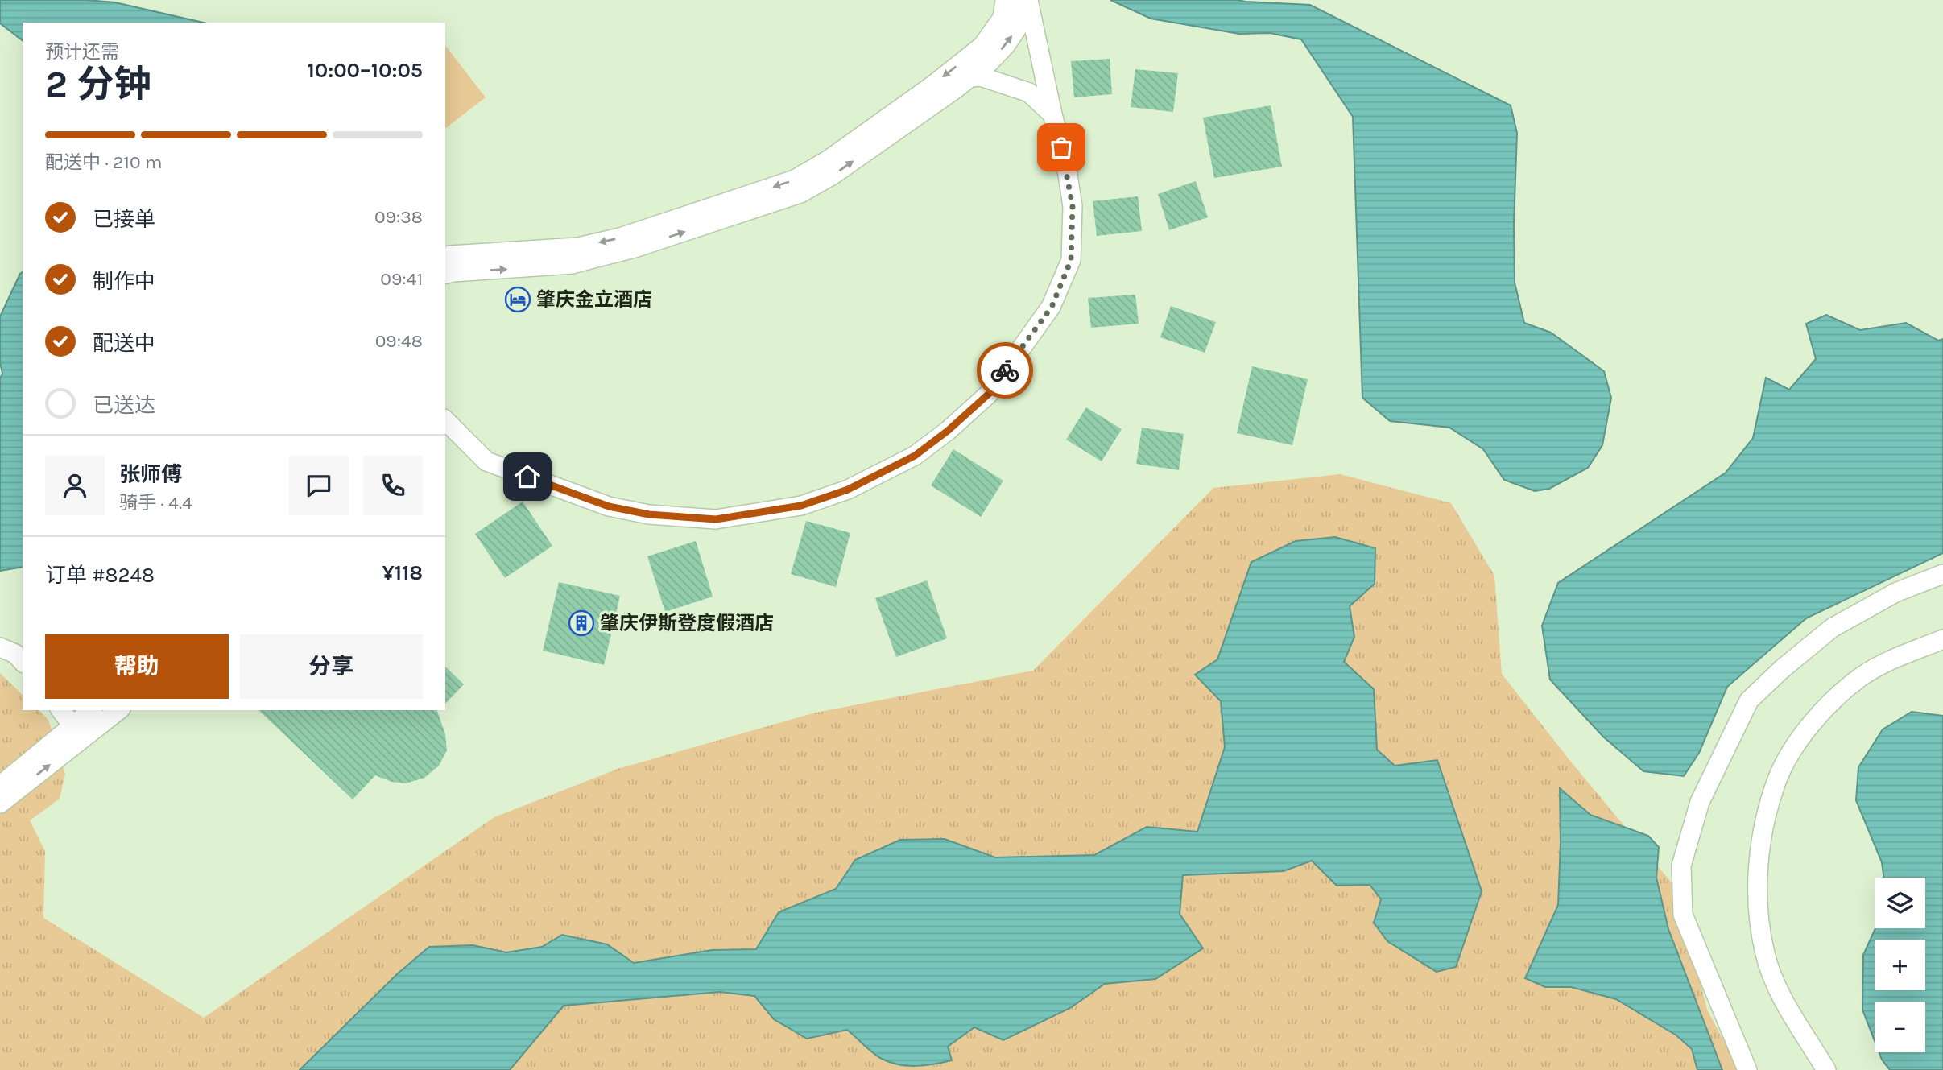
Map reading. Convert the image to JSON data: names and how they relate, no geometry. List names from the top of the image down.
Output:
{
  "places": {
    "hotel": ["肇庆金立酒店"],
    "building": ["肇庆伊斯登度假酒店"]
  },
  "page": {
    "heading": ["2 分钟", "预计还需", "10:00–10:05"],
    "panel": [
      "张师傅",
      "骑手 · 4.4",
      "订单 #8248",
      "¥118"
    ],
    "bar": "配送中 · 210 m",
    "list": [
      ["已接单", "09:38"],
      ["制作中", "09:41"],
      ["配送中", "09:48"],
      "已送达"
    ],
    "buttons": ["帮助", "分享"],
    "map_buttons": ["+", "−"]
  }
}
